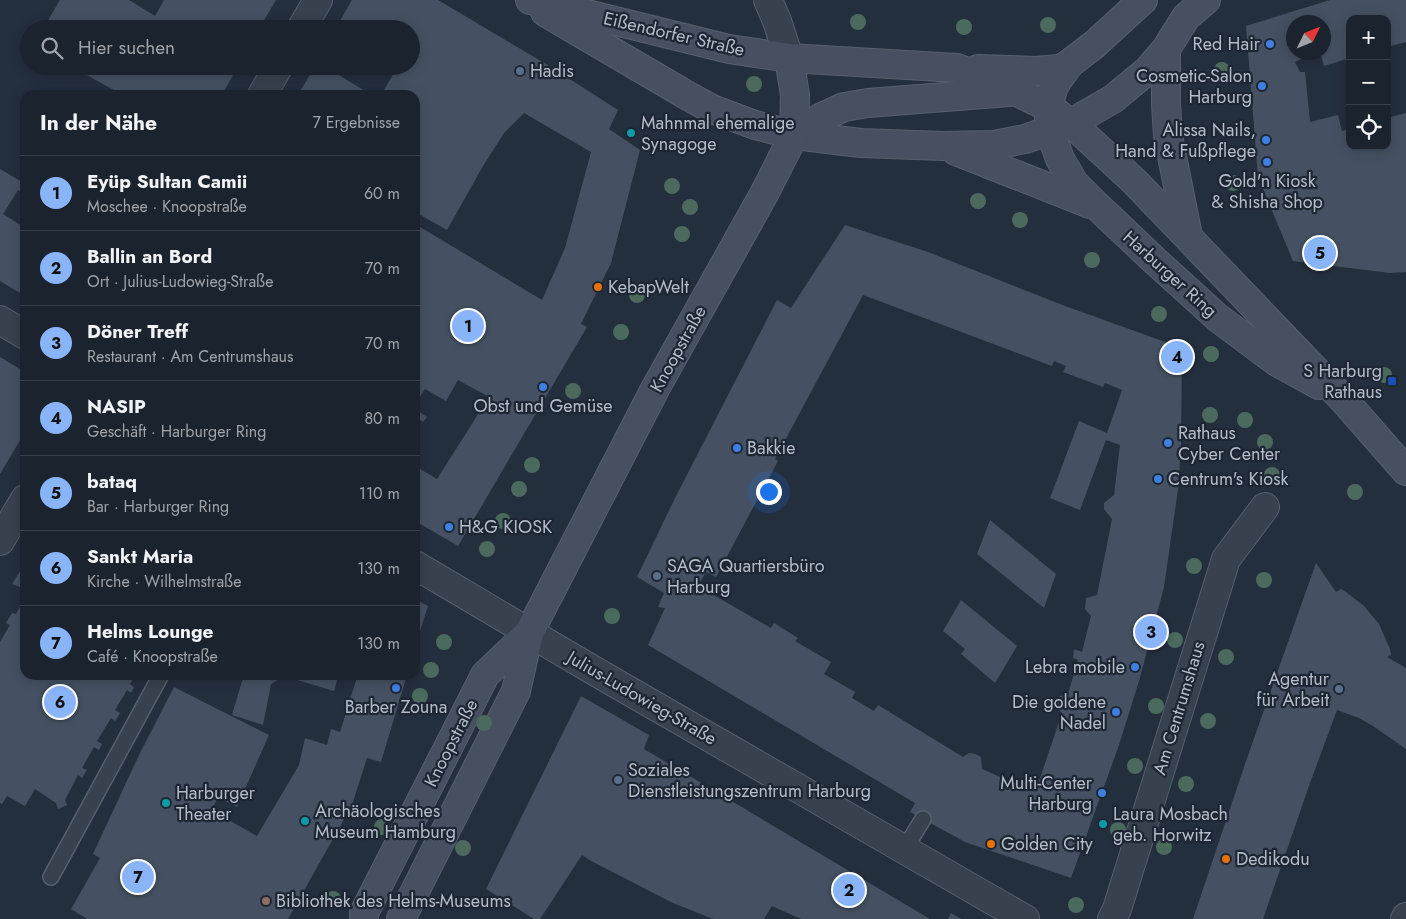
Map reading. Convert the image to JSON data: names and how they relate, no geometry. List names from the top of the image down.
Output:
{
  "streets": {
    "main road": ["Eißendorfer Straße", "Harburger Ring", "Knoopstraße"],
    "street": ["Julius-Ludowieg-Straße", "Am Centrumshaus"]
  },
  "crossings": [
    ["Eißendorfer Straße", "Harburger Ring"],
    ["Eißendorfer Straße", "Knoopstraße"],
    ["Harburger Ring", "Knoopstraße"],
    ["Knoopstraße", "Julius-Ludowieg-Straße"]
  ],
  "places": {
    "other": [
      "Red Hair",
      "Hadis",
      "Cosmetic-Salon Harburg",
      "Mahnmal ehemalige Synagoge",
      "Alissa Nails, Hand & Fußpflege",
      "Gold'n Kiosk & Shisha Shop",
      "KebapWelt",
      "Obst und Gemüse",
      "Rathaus Cyber Center",
      "Bakkie",
      "Centrum's Kiosk",
      "H&G KIOSK",
      "SAGA Quartiersbüro Harburg",
      "Lebra mobile",
      "Barber Zouna",
      "Agentur für Arbeit",
      "Die goldene Nadel",
      "Soziales Dienstleistungszentrum Harburg",
      "Multi-Center Harburg",
      "Harburger Theater",
      "Archäologisches Museum Hamburg",
      "Laura Mosbach geb. Horwitz",
      "Golden City",
      "Dedikodu",
      "Bibliothek des Helms-Museums"
    ],
    "transit": ["S Harburg Rathaus"]
  },
  "north": "top right",
  "page": {
    "map_buttons": ["+", "−"],
    "search": "Hier suchen",
    "heading": ["In der Nähe", "7 Ergebnisse"],
    "list": [
      {
        "mark": "1",
        "name": "Eyüp Sultan Camii",
        "note": "Moschee · Knoopstraße",
        "value": "60 m"
      },
      {
        "mark": "2",
        "name": "Ballin an Bord",
        "note": "Ort · Julius-Ludowieg-Straße",
        "value": "70 m"
      },
      {
        "mark": "3",
        "name": "Döner Treff",
        "note": "Restaurant · Am Centrumshaus",
        "value": "70 m"
      },
      {
        "mark": "4",
        "name": "NASIP",
        "note": "Geschäft · Harburger Ring",
        "value": "80 m"
      },
      {
        "mark": "5",
        "name": "bataq",
        "note": "Bar · Harburger Ring",
        "value": "110 m"
      },
      {
        "mark": "6",
        "name": "Sankt Maria",
        "note": "Kirche · Wilhelmstraße",
        "value": "130 m"
      },
      {
        "mark": "7",
        "name": "Helms Lounge",
        "note": "Café · Knoopstraße",
        "value": "130 m"
      }
    ],
    "pins": [
      "5",
      "1",
      "4",
      "3",
      "6",
      "7",
      "2"
    ]
  }
}
